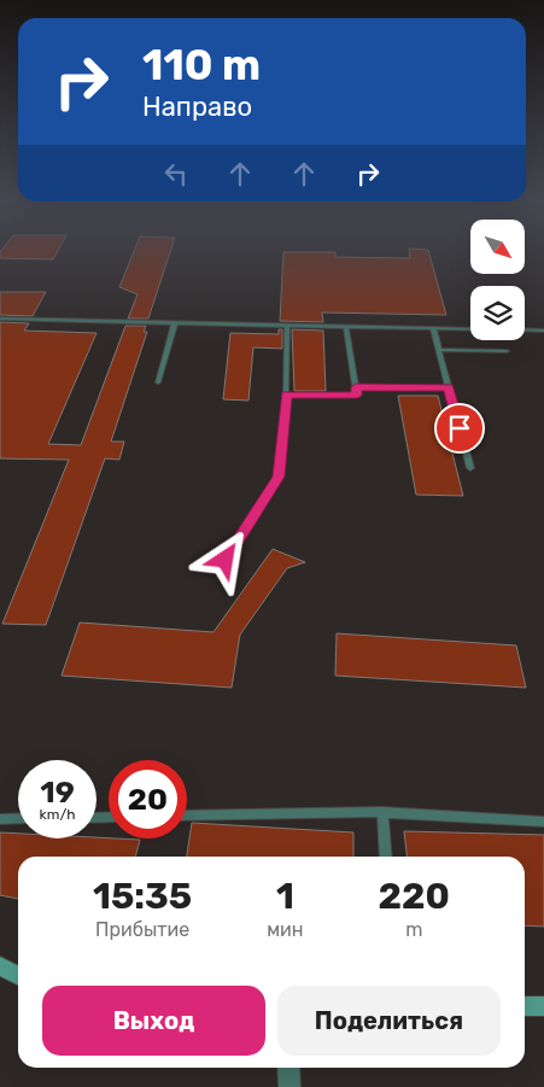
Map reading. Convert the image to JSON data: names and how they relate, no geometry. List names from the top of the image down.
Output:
{
  "north": "bottom right",
  "page": {
    "turn": ["110 m", "Направо"],
    "speed": "19 km/h",
    "limit": "20",
    "eta": [
      "15:35",
      "Прибытие",
      "1",
      "мин",
      "220",
      "m"
    ],
    "buttons": ["Выход", "Поделиться"]
  }
}
